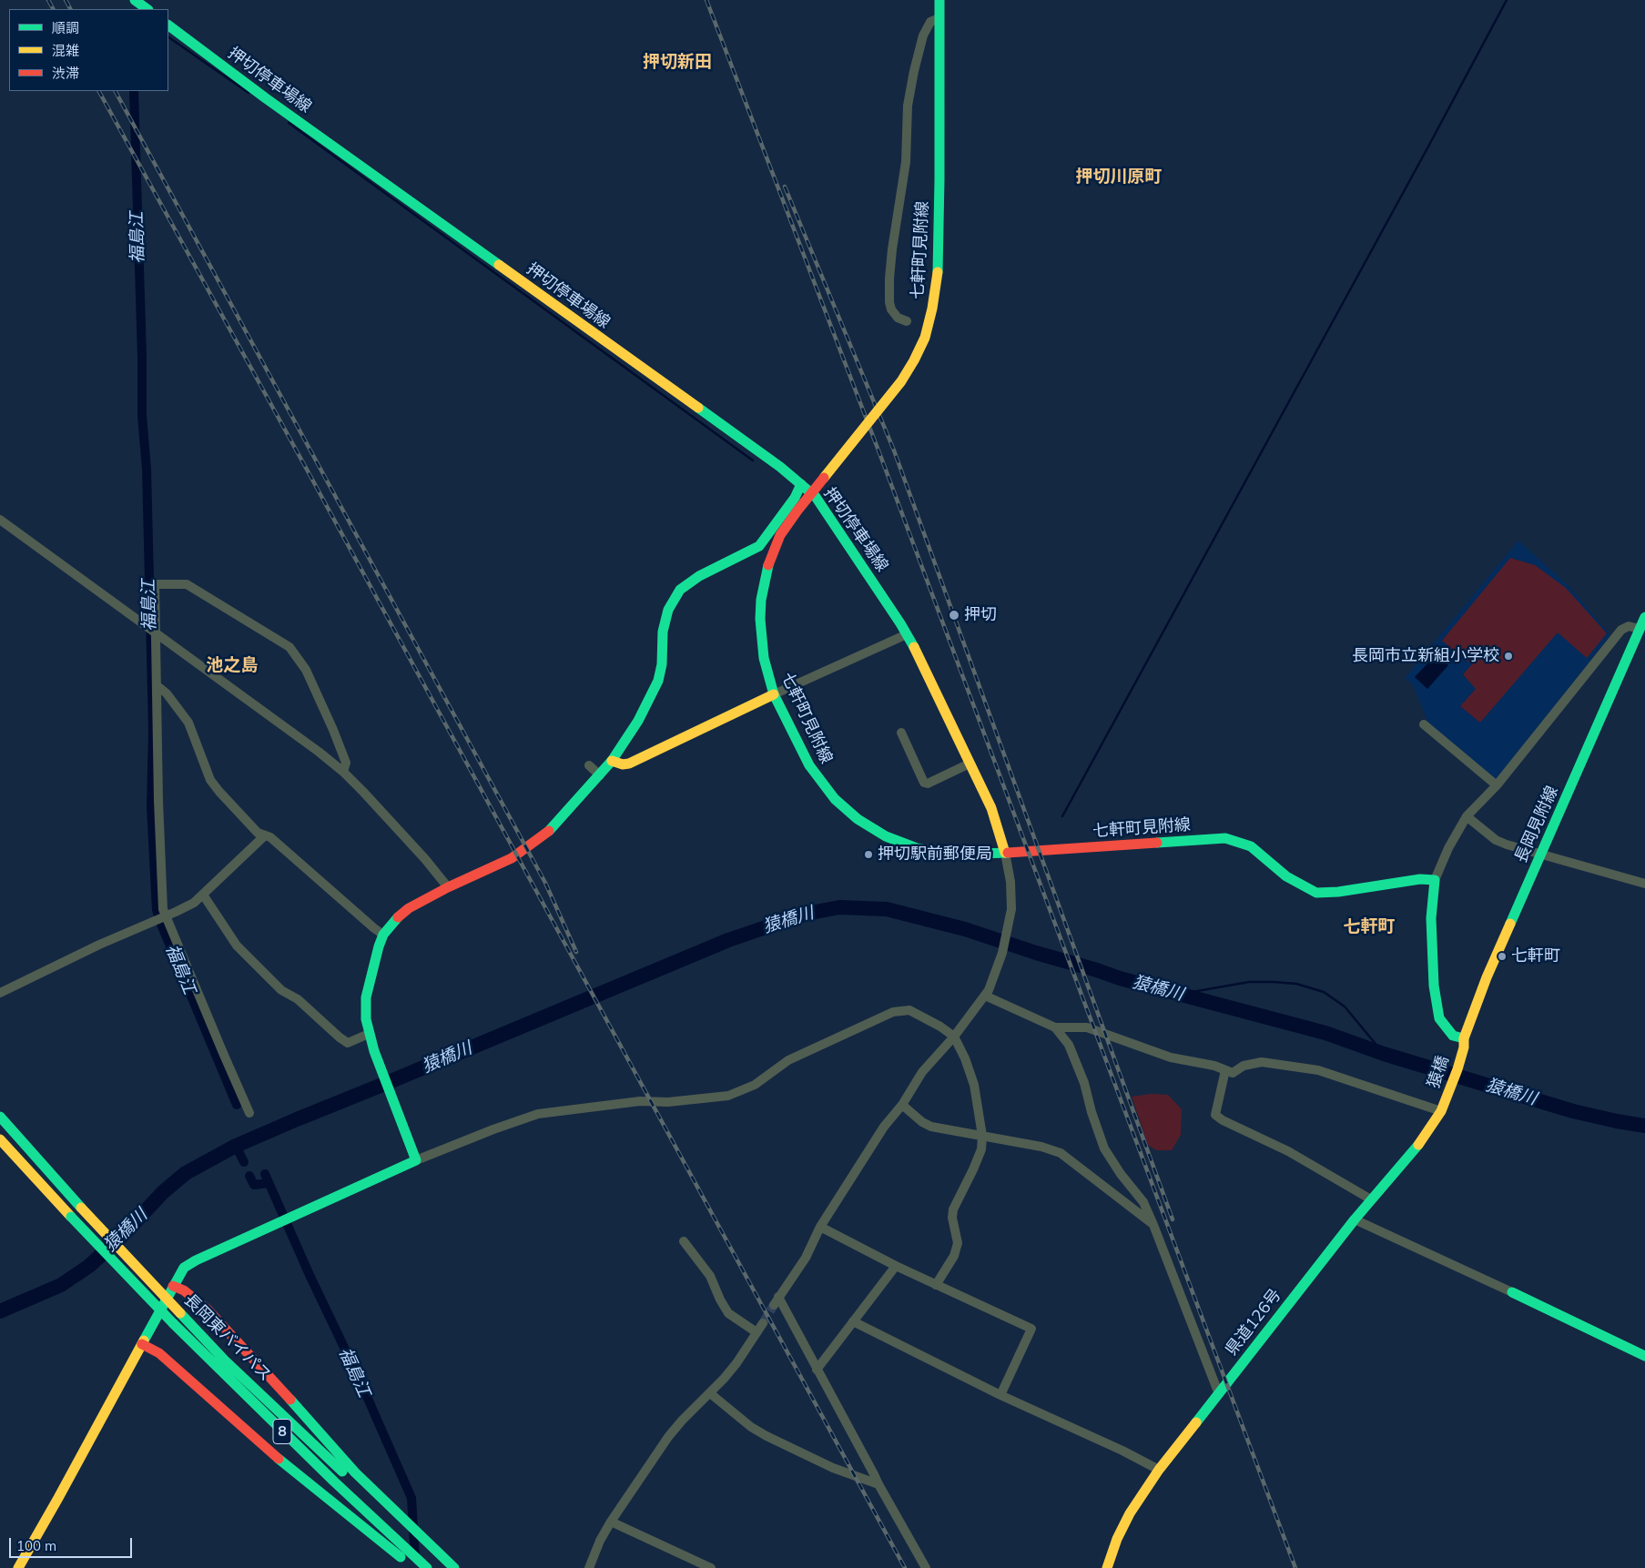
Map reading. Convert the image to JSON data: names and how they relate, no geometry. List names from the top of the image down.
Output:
{
  "streets": {
    "main road": [
      "押切停車場線",
      "七軒町見附線",
      "長岡見附線",
      "猿橋",
      "県道126号",
      "長岡東バイパス",
      "8"
    ]
  },
  "crossings": [
    ["押切停車場線", "七軒町見附線"],
    ["長岡見附線", "猿橋"],
    ["猿橋", "県道126号"]
  ],
  "districts": [
    "押切新田",
    "押切川原町",
    "池之島",
    "七軒町"
  ],
  "water": ["福島江", "猿橋川"],
  "places": [
    "押切",
    "長岡市立新組小学校",
    "押切駅前郵便局",
    "七軒町"
  ],
  "legend": ["順調", "混雑", "渋滞"],
  "scale_bar": "100 m"
}
